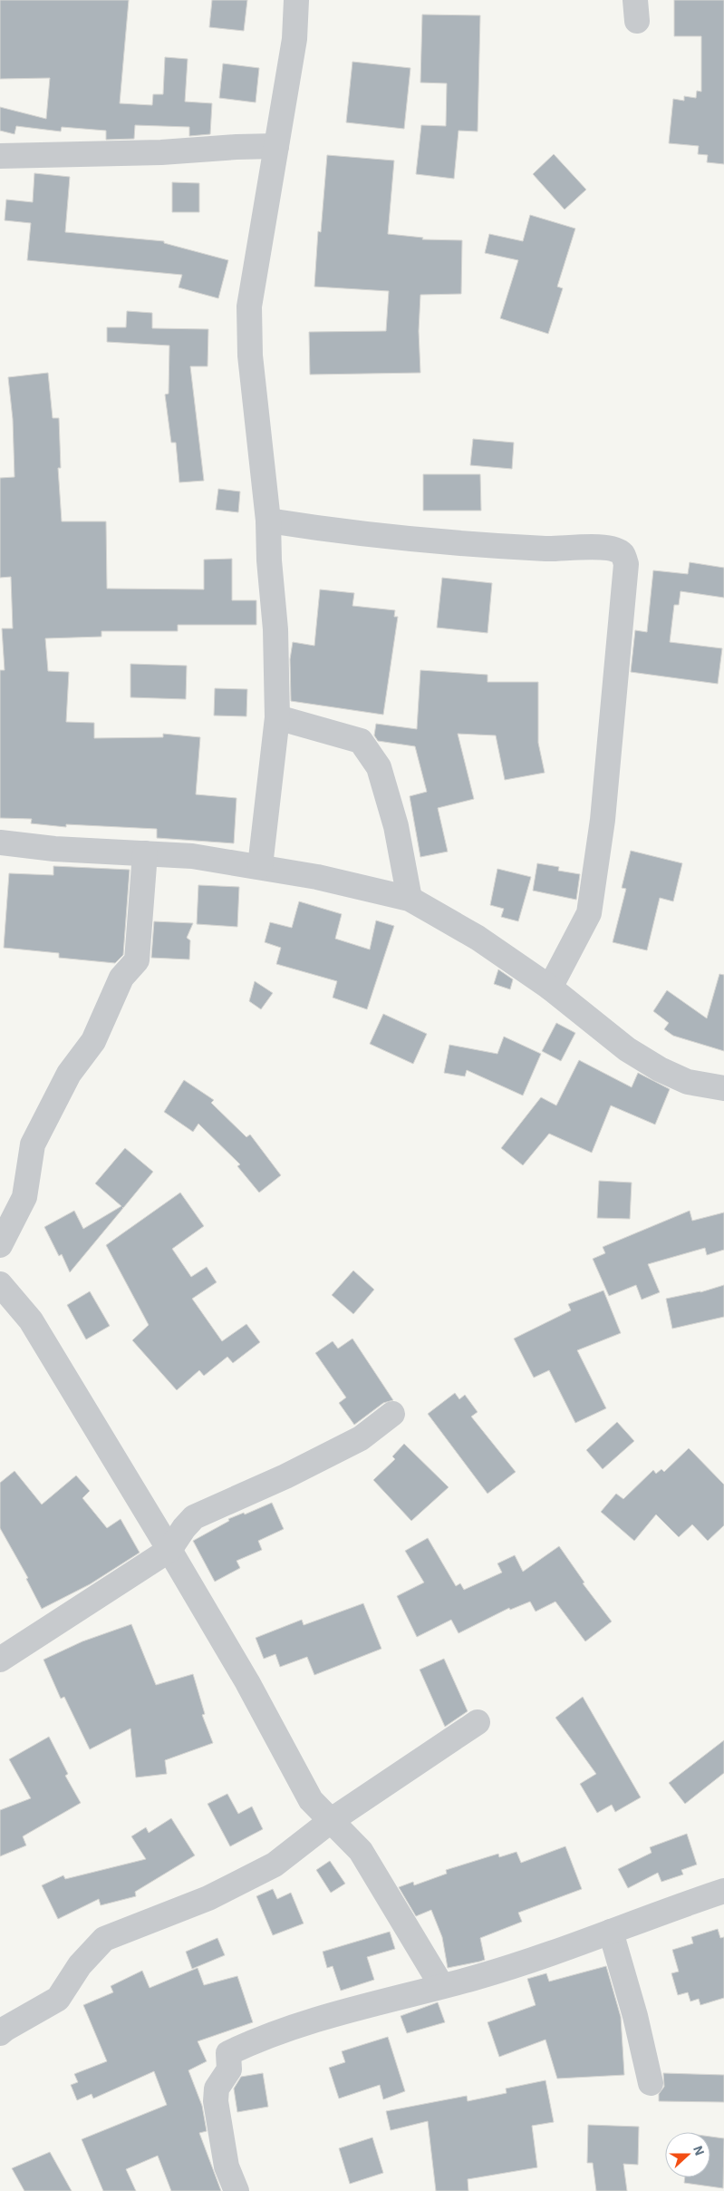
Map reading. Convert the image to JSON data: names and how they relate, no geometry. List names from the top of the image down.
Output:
{
  "north": "right"
}
